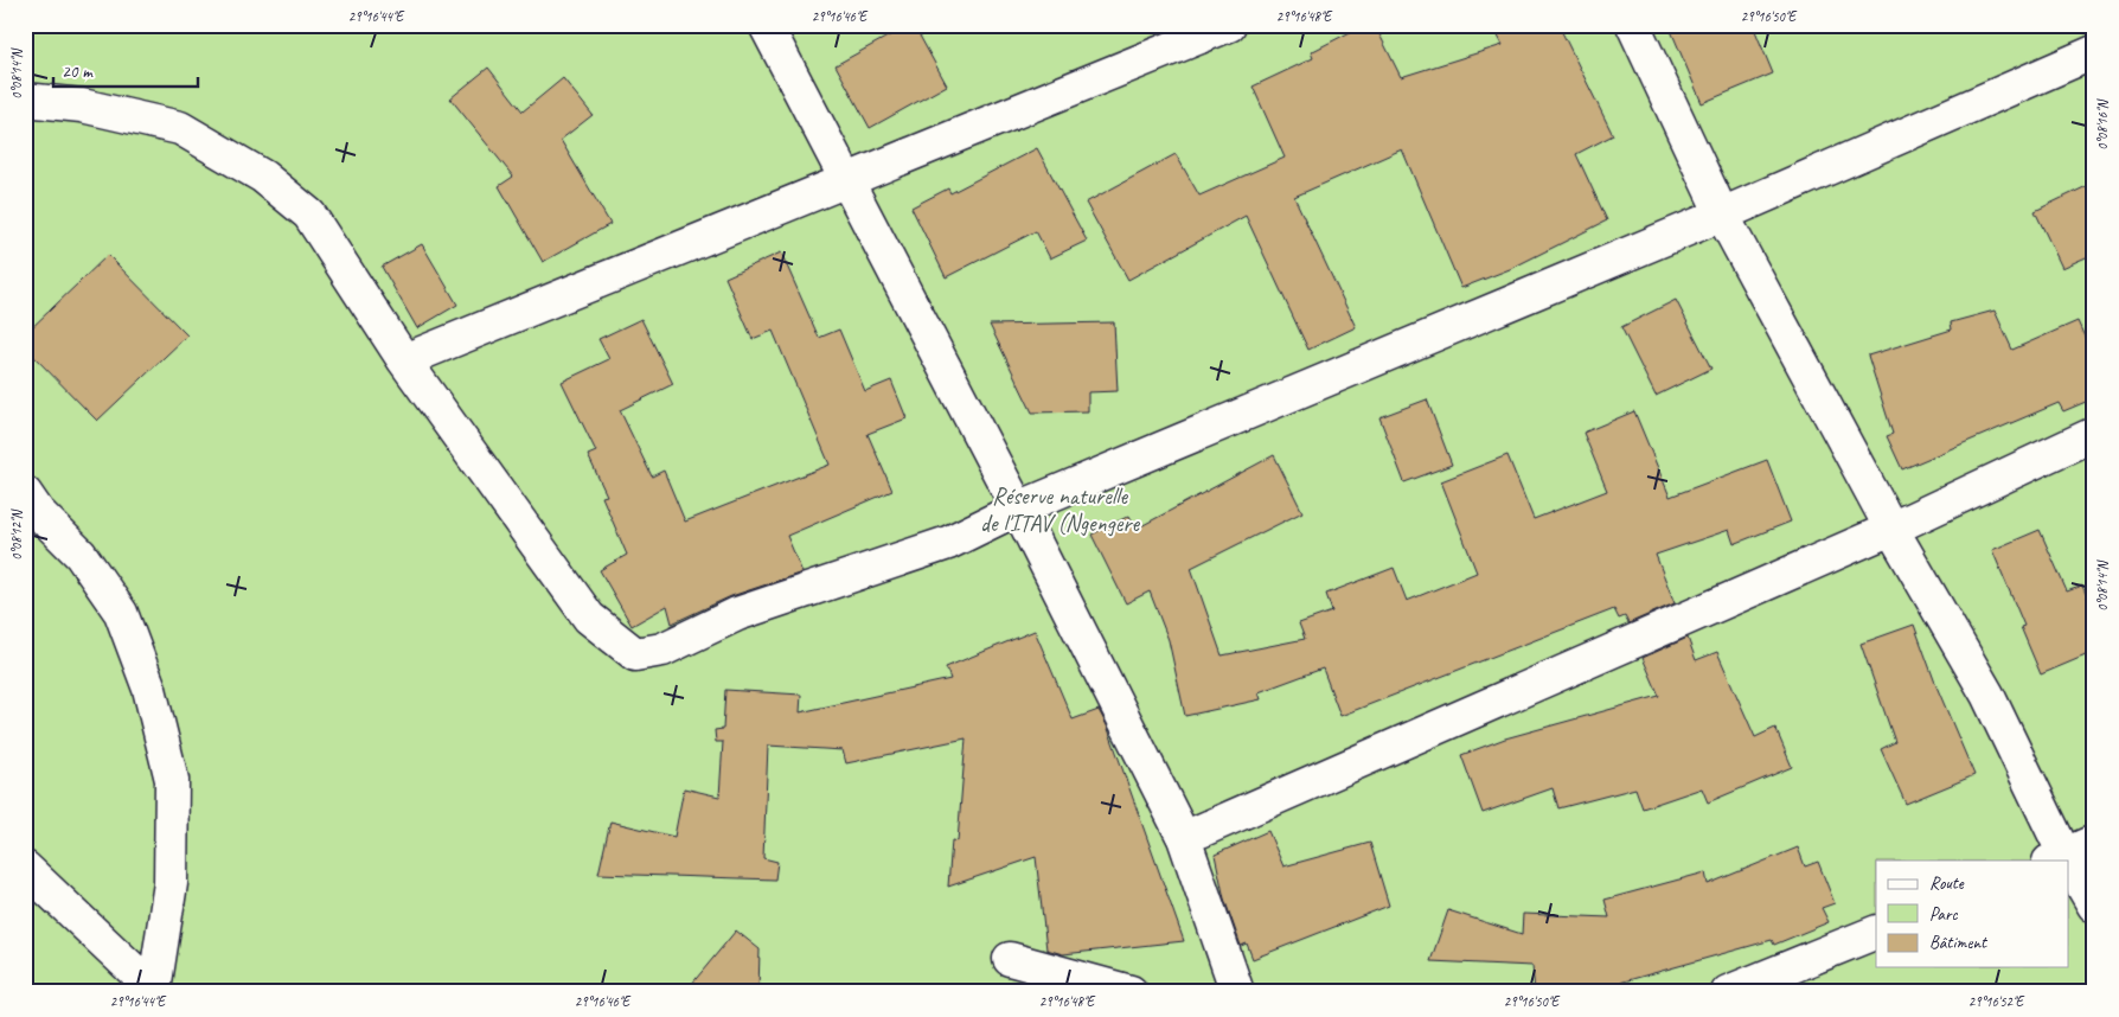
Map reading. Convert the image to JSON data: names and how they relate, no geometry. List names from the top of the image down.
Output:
{
  "parks": ["Réserve naturelle de l'ITAV (Ngengere"],
  "legend": ["Route", "Parc", "Bâtiment"],
  "scale_bar": "20 m",
  "coordinates": [
    "29°16'44\"E",
    "29°16'46\"E",
    "29°16'48\"E",
    "29°16'50\"E",
    "0°08'14\"N",
    "0°08'16\"N",
    "0°08'12\"N",
    "29°16'52\"E"
  ]
}
